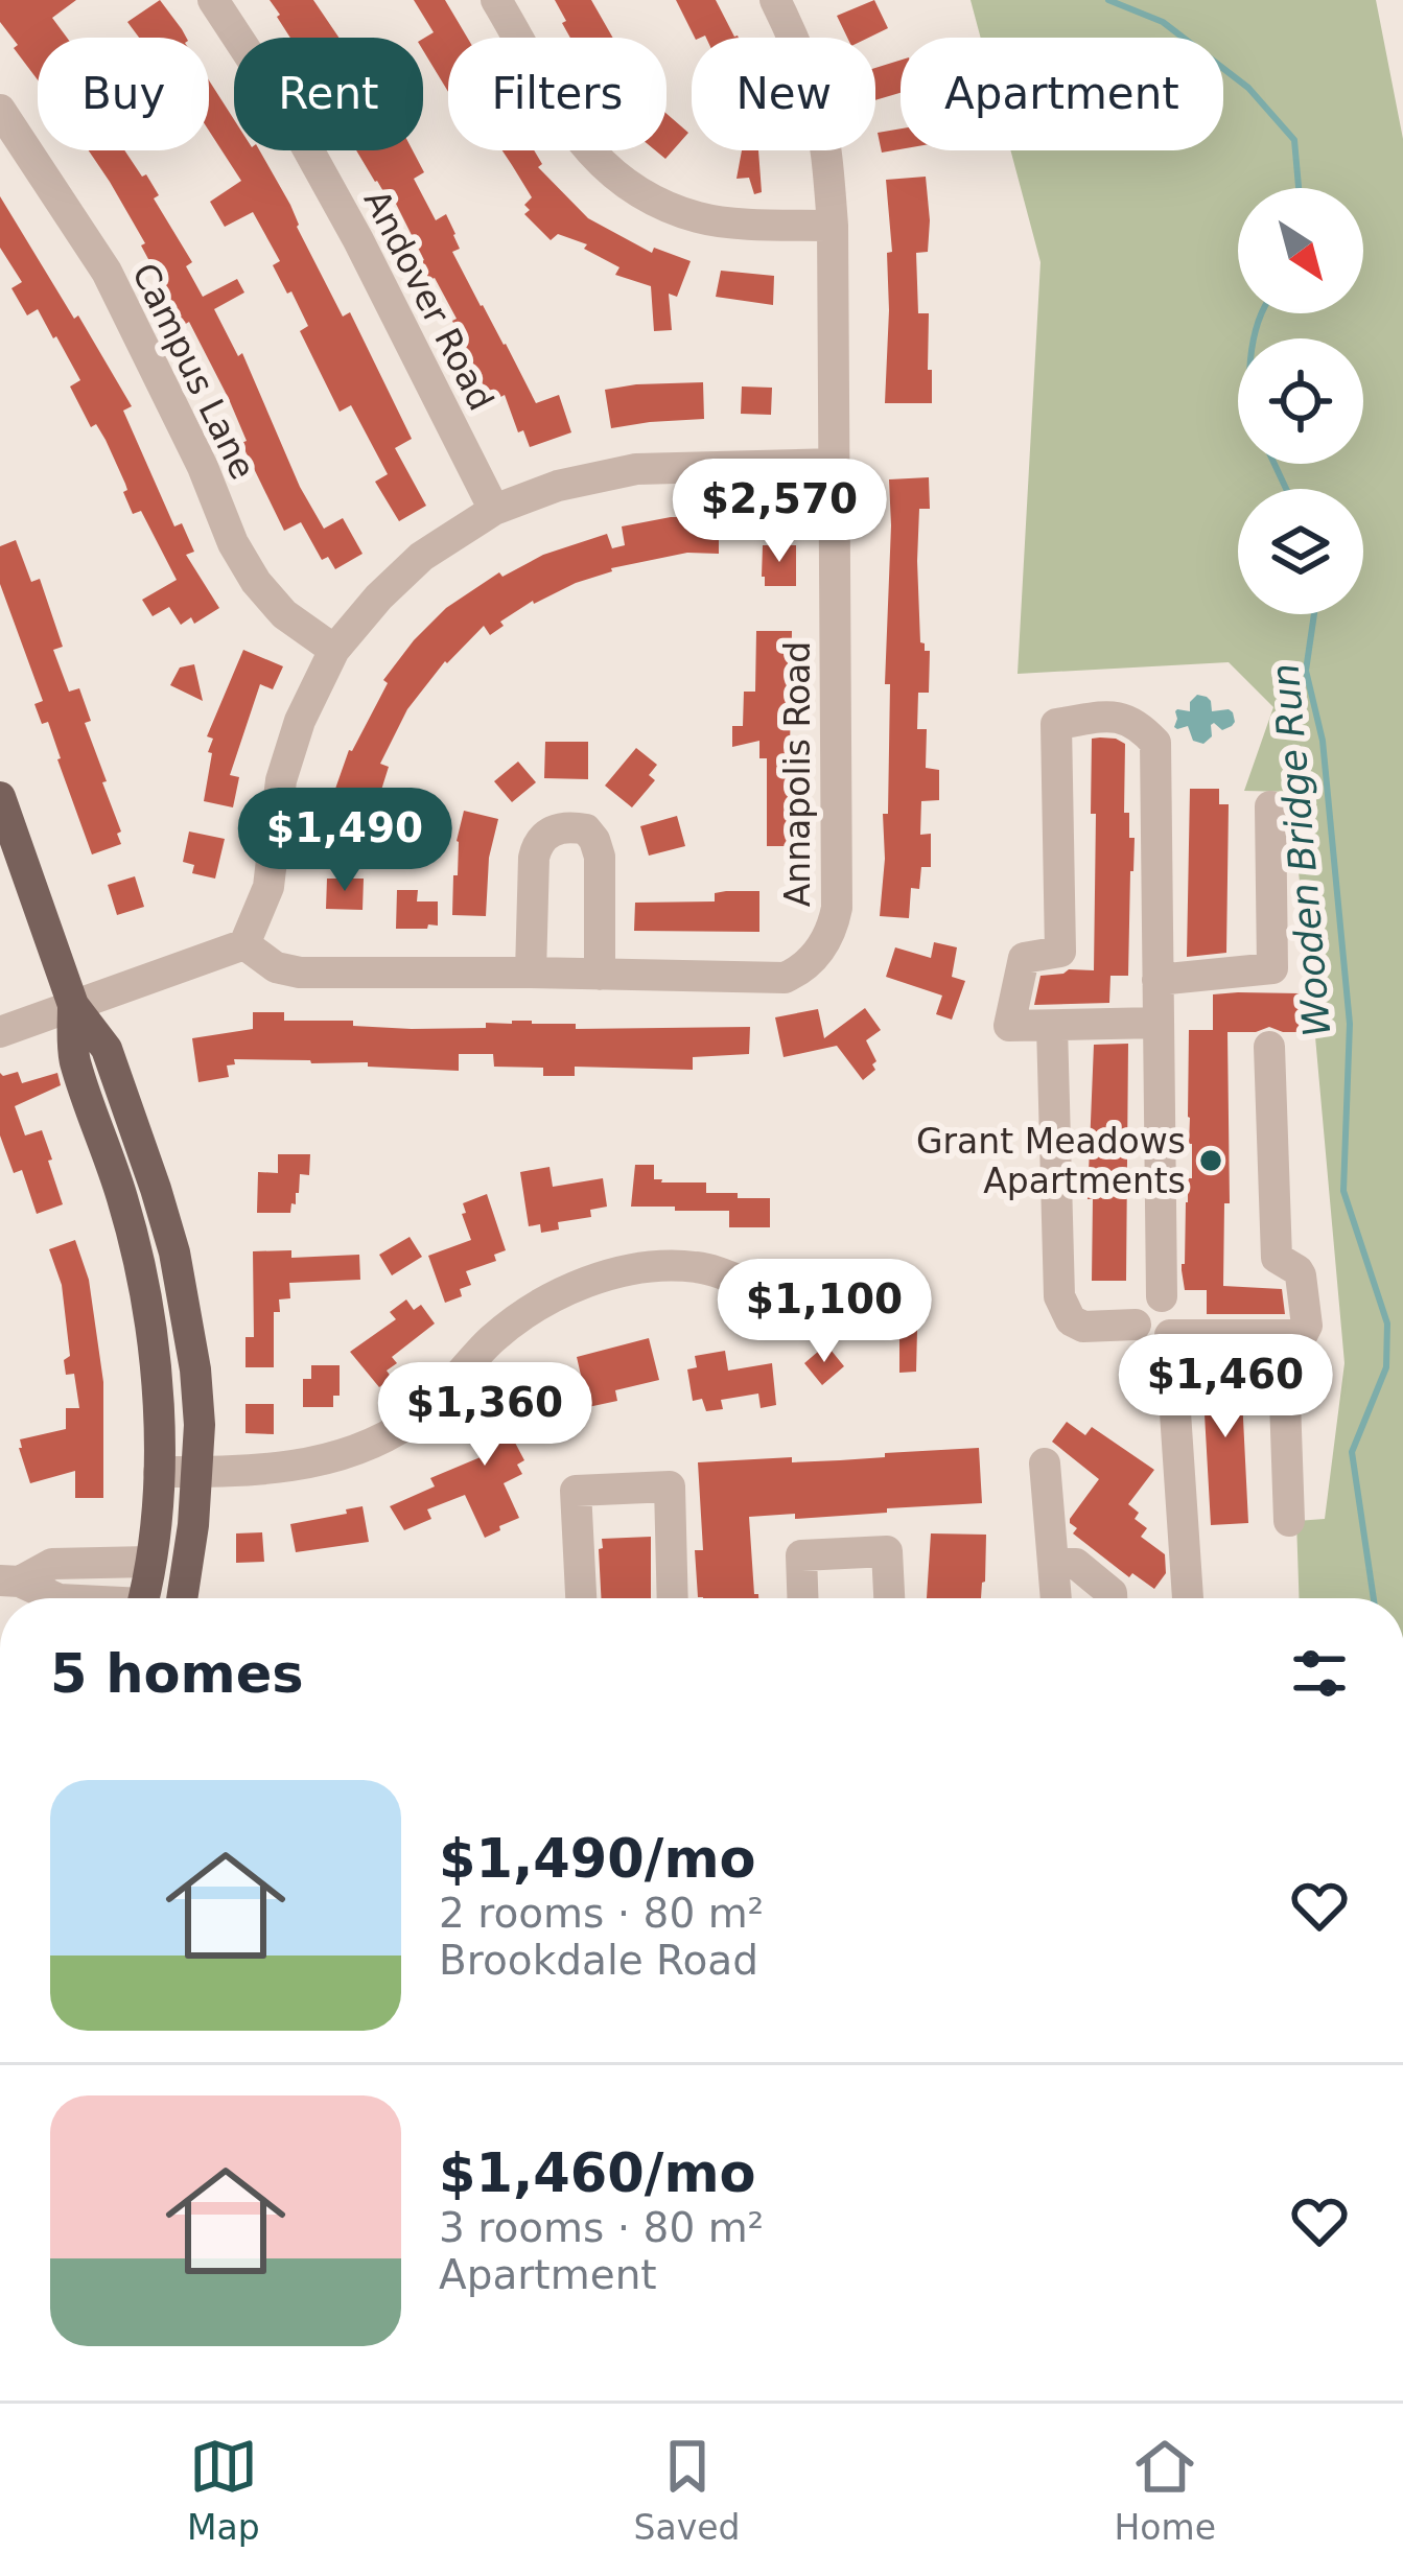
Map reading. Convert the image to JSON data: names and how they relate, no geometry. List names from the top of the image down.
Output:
{
  "streets": {
    "street": ["Andover Road", "Campus Lane", "Annapolis Road"]
  },
  "water": ["Wooden Bridge Run"],
  "places": ["Grant Meadows Apartments"],
  "north": "bottom right",
  "page": {
    "chip": [
      "Buy",
      "Rent",
      "Filters",
      "New",
      "Apartment"
    ],
    "price": [
      "$2,570",
      "$1,490",
      "$1,100",
      "$1,460",
      "$1,360"
    ],
    "heading": "5 homes",
    "list": [
      {
        "name": "$1,490/mo",
        "note": "2 rooms · 80 m² · Brookdale Road"
      },
      {
        "name": "$1,460/mo",
        "note": "3 rooms · 80 m² · Apartment"
      }
    ],
    "tabs": ["Map", "Saved", "Home"]
  }
}
